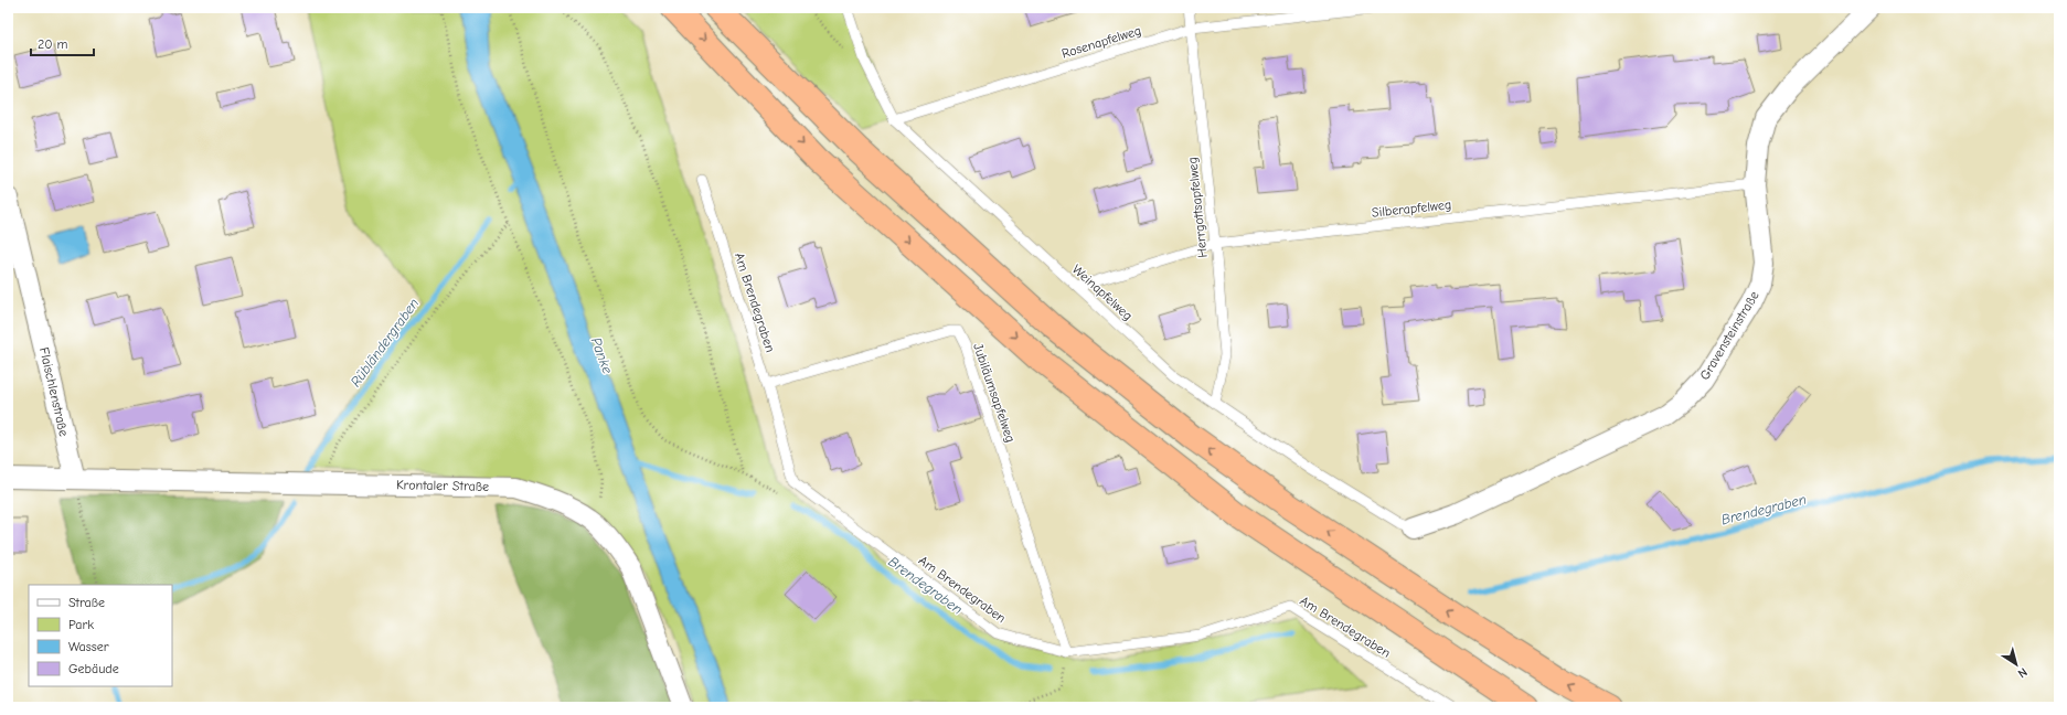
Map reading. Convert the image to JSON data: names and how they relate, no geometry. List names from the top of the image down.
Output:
{
  "streets": {
    "street": ["Gravensteinstraße", "Flaischlenstraße", "Krontaler Straße"],
    "lane": [
      "Rosenapfelweg",
      "Herrgottsapfelweg",
      "Silberapfelweg",
      "Weinapfelweg",
      "Am Brendegraben",
      "Jubiläumsapfelweg"
    ]
  },
  "crossings": [
    ["Rosenapfelweg", "Herrgottsapfelweg"],
    ["Rosenapfelweg", "Weinapfelweg"],
    ["Herrgottsapfelweg", "Silberapfelweg"],
    ["Herrgottsapfelweg", "Weinapfelweg"],
    ["Silberapfelweg", "Weinapfelweg"],
    ["Silberapfelweg", "Gravensteinstraße"],
    ["Weinapfelweg", "Gravensteinstraße"],
    ["Am Brendegraben", "Jubiläumsapfelweg"],
    ["Flaischlenstraße", "Krontaler Straße"]
  ],
  "water": ["Rübländergraben", "Panke", "Brendegraben"],
  "legend": [
    "Straße",
    "Park",
    "Wasser",
    "Gebäude"
  ],
  "scale_bar": "20 m",
  "north": "bottom right"
}
